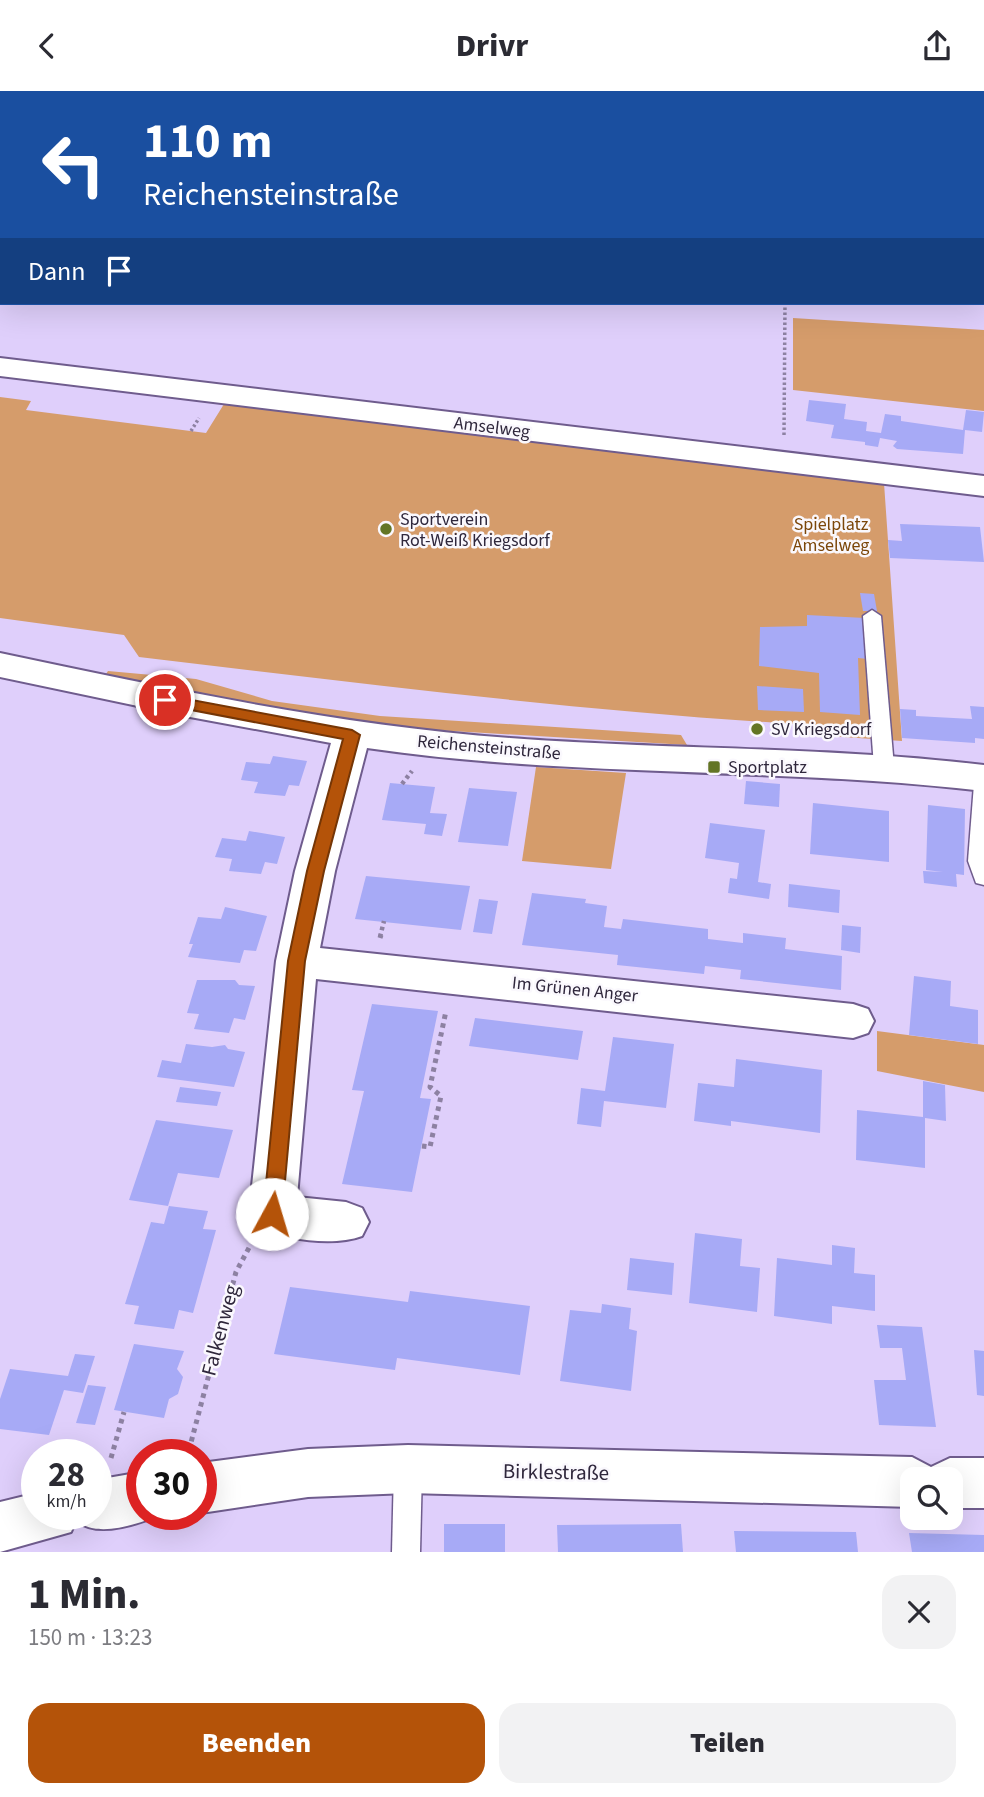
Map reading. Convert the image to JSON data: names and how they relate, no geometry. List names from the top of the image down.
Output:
{
  "streets": {
    "street": [
      "Amselweg",
      "Reichensteinstraße",
      "Im Grünen Anger",
      "Birklestraße"
    ],
    "path": ["Falkenweg"]
  },
  "parks": ["Spielplatz Amselweg"],
  "places": {
    "other": ["Sportverein Rot-Weiß Kriegsdorf", "SV Kriegsdorf"],
    "transit": ["Sportplatz"]
  },
  "page": {
    "header": "Drivr",
    "turn": ["110 m", "Reichensteinstraße"],
    "then": "Dann",
    "speed": "28 km/h",
    "limit": "30",
    "heading": ["1 Min.", "150 m · 13:23"],
    "buttons": ["Beenden", "Teilen"]
  }
}
